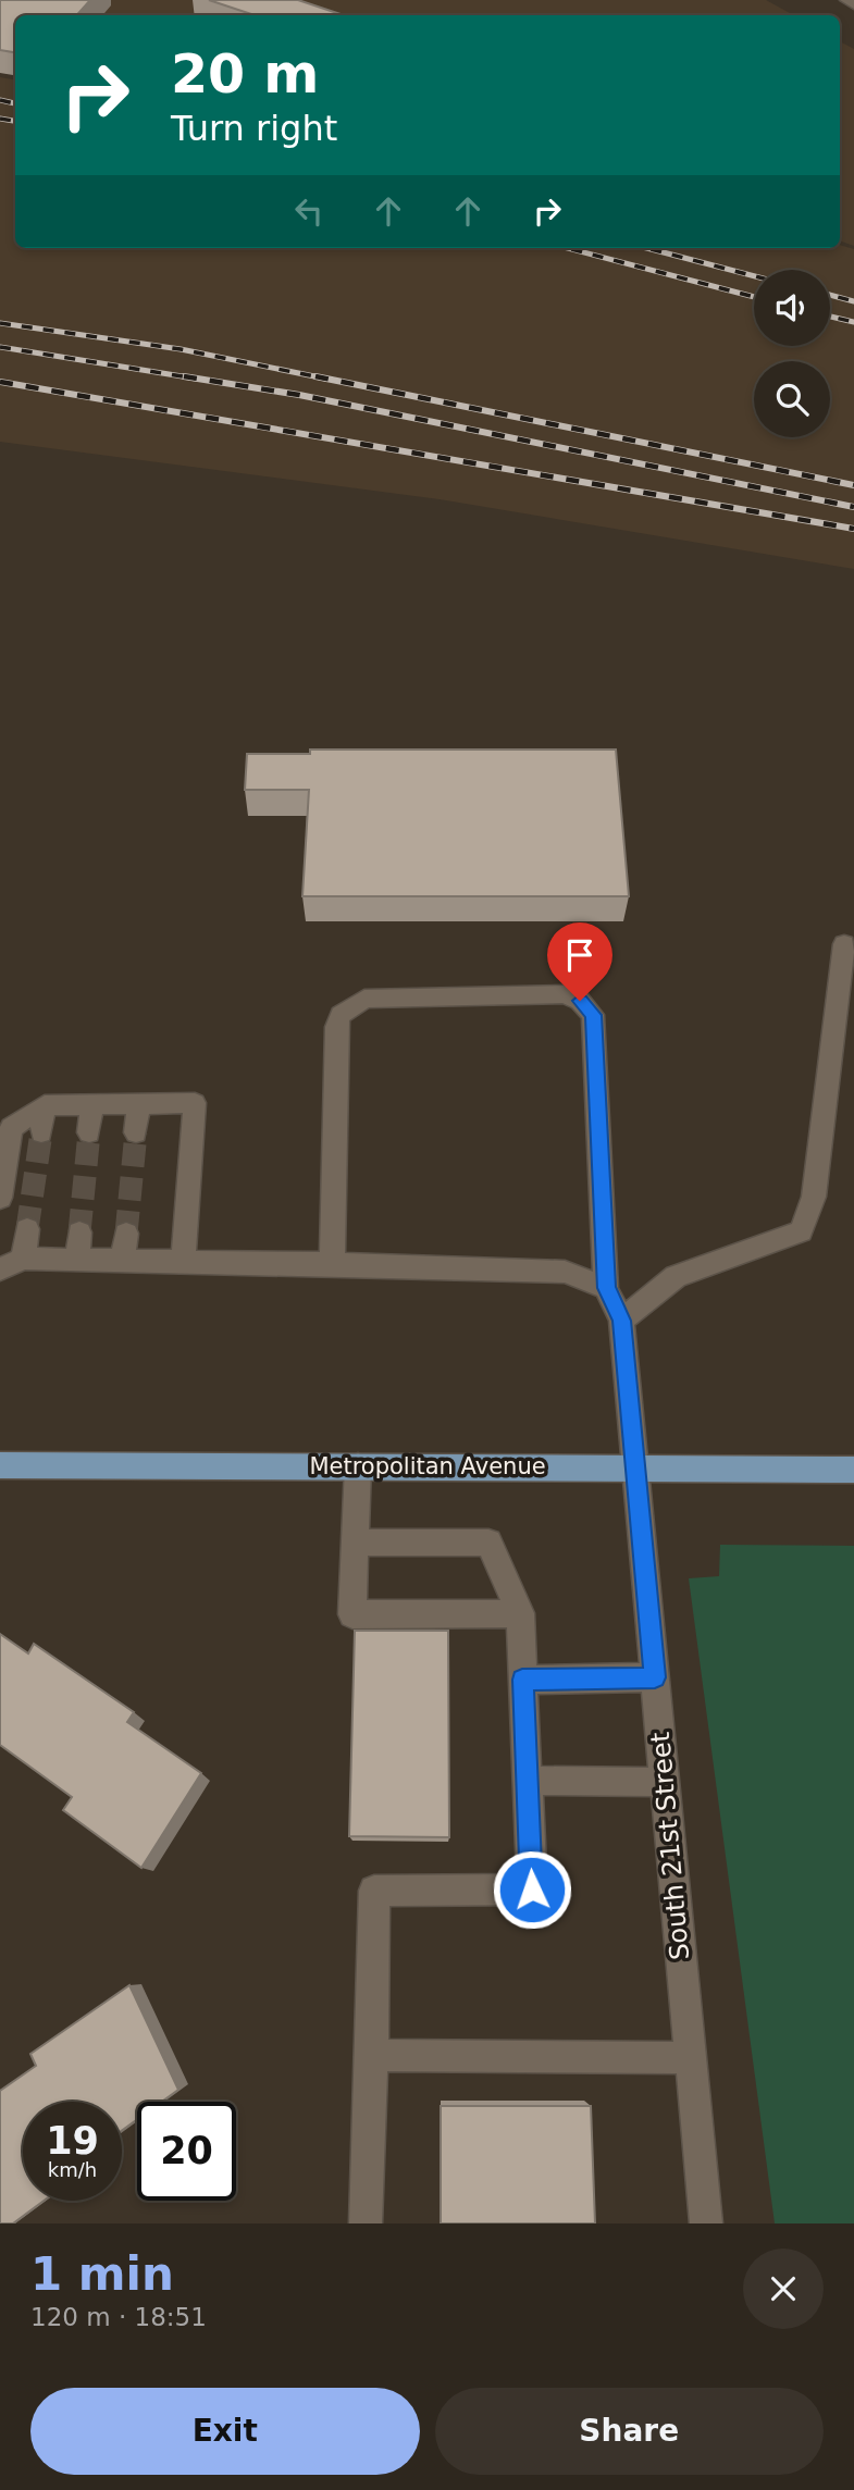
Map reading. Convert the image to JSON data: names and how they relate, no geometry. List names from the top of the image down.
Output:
{
  "streets": {
    "main road": ["Metropolitan Avenue"],
    "street": ["South 21st Street"]
  },
  "crossings": [
    ["Metropolitan Avenue", "South 21st Street"]
  ],
  "page": {
    "turn": ["20 m", "Turn right"],
    "speed": "19 km/h",
    "limit": "20",
    "heading": ["1 min", "120 m · 18:51"],
    "buttons": ["Exit", "Share"]
  }
}
